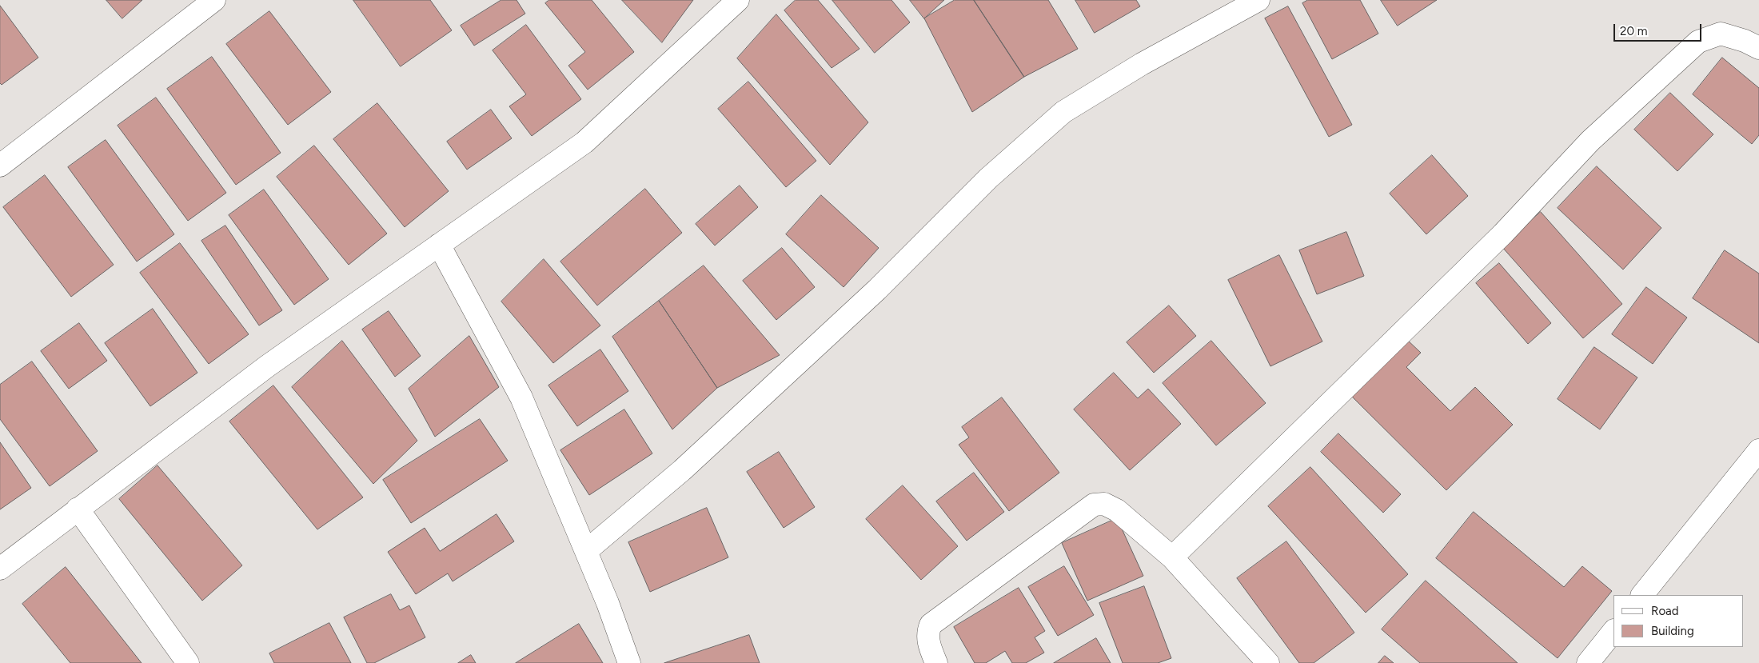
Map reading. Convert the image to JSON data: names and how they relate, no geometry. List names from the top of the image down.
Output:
{
  "legend": ["Road", "Building"],
  "scale_bar": "20 m"
}
